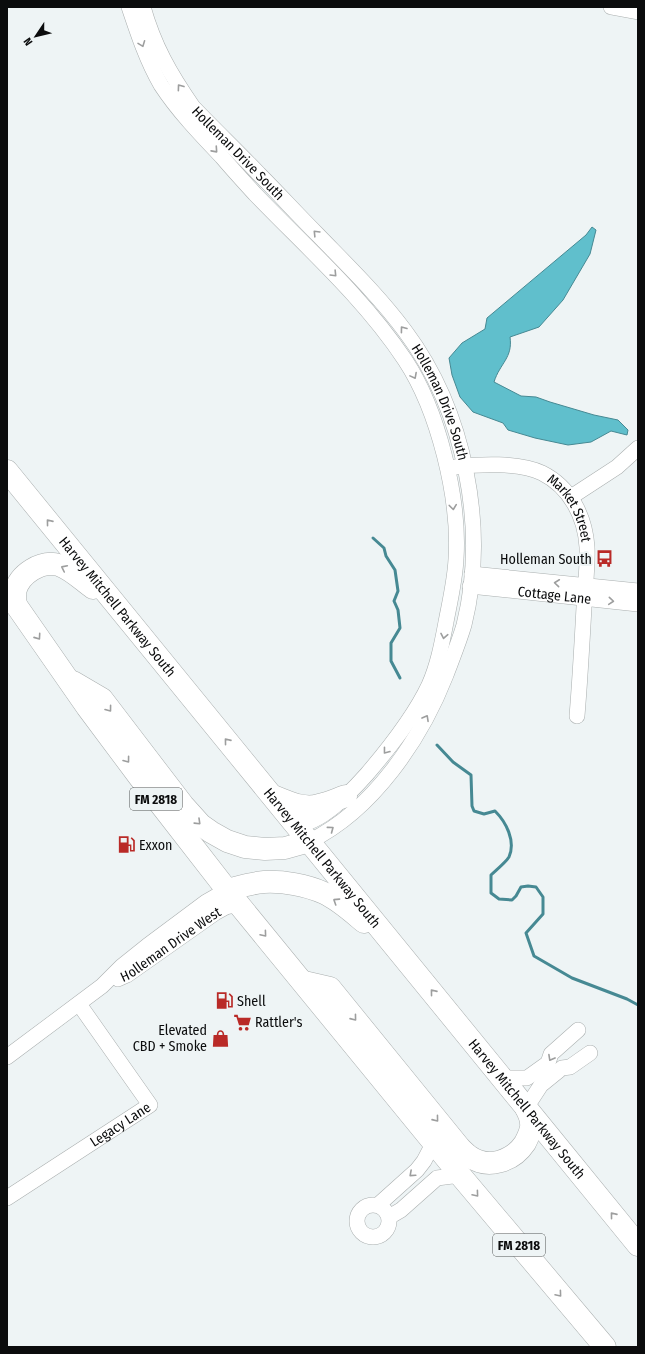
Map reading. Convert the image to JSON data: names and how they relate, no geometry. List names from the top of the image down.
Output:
{
  "streets": {
    "highway": ["Harvey Mitchell Parkway South", "FM 2818"],
    "street": [
      "Holleman Drive South",
      "Market Street",
      "Cottage Lane",
      "Holleman Drive West",
      "Legacy Lane"
    ]
  },
  "crossings": [
    ["Holleman Drive South", "Market Street"],
    ["Holleman Drive South", "Cottage Lane"],
    ["Holleman Drive South", "Harvey Mitchell Parkway South"],
    ["Market Street", "Cottage Lane"],
    ["FM 2818", "Holleman Drive West"],
    ["Holleman Drive West", "Legacy Lane"]
  ],
  "places": {
    "bus stop": ["Holleman South"],
    "fuel station": ["Exxon", "Shell"],
    "supermarket": ["Rattler's"],
    "shop": ["Elevated CBD + Smoke"]
  },
  "north": "bottom left"
}
